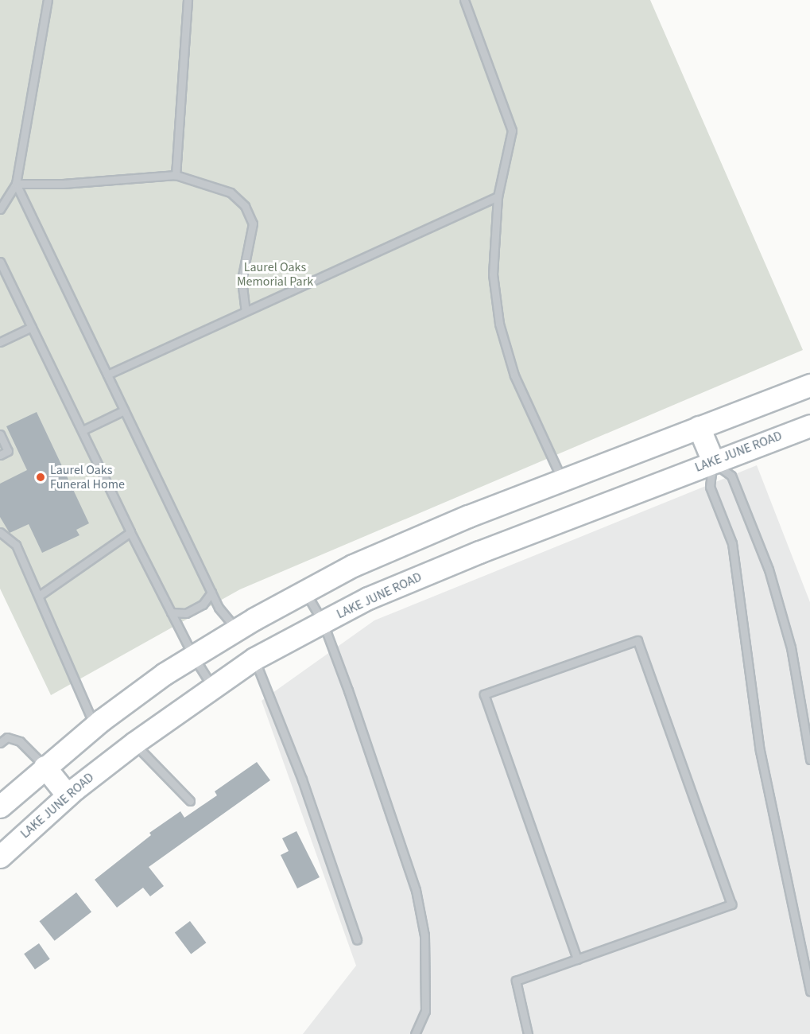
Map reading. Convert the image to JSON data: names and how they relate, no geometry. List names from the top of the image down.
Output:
{
  "streets": {
    "main road": ["LAKE JUNE ROAD"]
  },
  "parks": ["Laurel Oaks Memorial Park"],
  "places": ["Laurel Oaks Funeral Home"]
}
